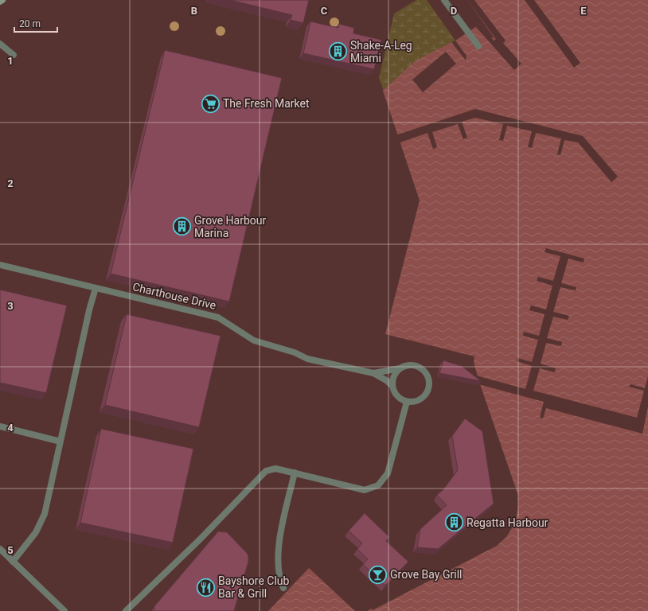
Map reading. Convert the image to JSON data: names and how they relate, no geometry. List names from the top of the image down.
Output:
{
  "streets": {
    "street": ["Charthouse Drive"]
  },
  "places": {
    "building": ["Shake-A-Leg Miami", "Grove Harbour Marina", "Regatta Harbour"],
    "supermarket": ["The Fresh Market"],
    "bar": ["Grove Bay Grill"],
    "restaurant": ["Bayshore Club Bar & Grill"]
  },
  "scale_bar": "20 m",
  "grid": {
    "columns": [
      "B",
      "C",
      "D",
      "E"
    ],
    "rows": [
      "1",
      "2",
      "3",
      "4",
      "5"
    ]
  }
}
